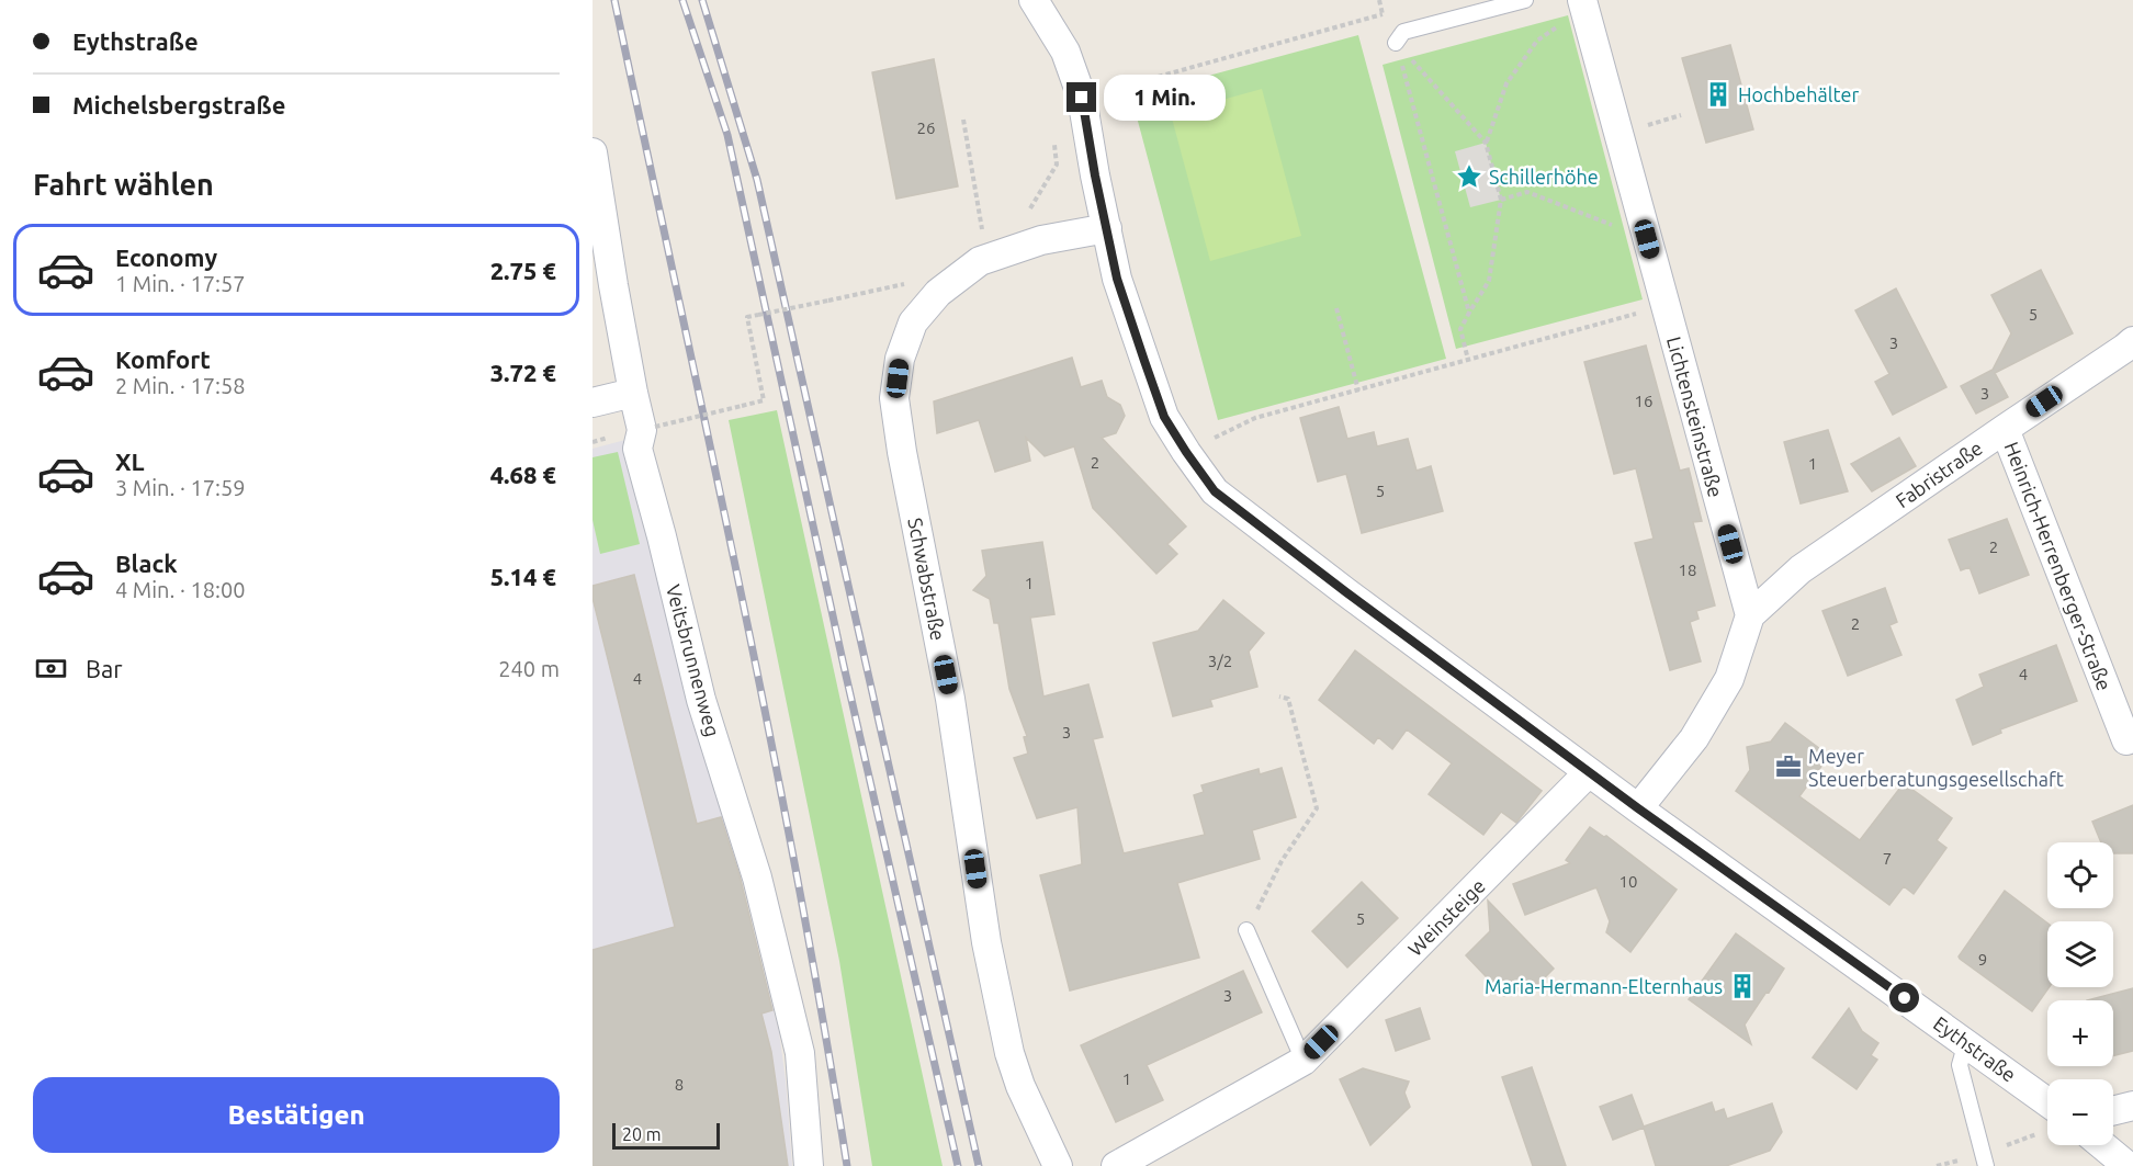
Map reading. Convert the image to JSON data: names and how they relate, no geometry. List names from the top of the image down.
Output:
{
  "streets": {
    "street": [
      "Lichtensteinstraße",
      "Fabristraße",
      "Heinrich-Herrenberger-Straße",
      "Schwabstraße",
      "Veitsbrunnenweg",
      "Weinsteige",
      "Eythstraße"
    ]
  },
  "crossings": [
    ["Lichtensteinstraße", "Fabristraße"],
    ["Fabristraße", "Heinrich-Herrenberger-Straße"],
    ["Schwabstraße", "Eythstraße"],
    ["Weinsteige", "Eythstraße"]
  ],
  "places": {
    "building": ["Hochbehälter", "Maria-Hermann-Elternhaus"],
    "place": ["Schillerhöhe"],
    "office": ["Meyer Steuerberatungsgesellschaft"]
  },
  "house_numbers": [
    "26",
    "5",
    "3",
    "3",
    "16",
    "2",
    "1",
    "5",
    "2",
    "18",
    "1",
    "2",
    "3/2",
    "4",
    "4",
    "3",
    "7",
    "10",
    "5",
    "9",
    "3",
    "1",
    "8"
  ],
  "scale_bar": "20 m",
  "page": {
    "banner": ["Eythstraße", "Michelsbergstraße"],
    "bubble": "1 Min.",
    "heading": "Fahrt wählen",
    "list": [
      {
        "name": "Economy",
        "note": "1 Min. · 17:57",
        "value": "2.75 €"
      },
      {
        "name": "Komfort",
        "note": "2 Min. · 17:58",
        "value": "3.72 €"
      },
      {
        "name": "XL",
        "note": "3 Min. · 17:59",
        "value": "4.68 €"
      },
      {
        "name": "Black",
        "note": "4 Min. · 18:00",
        "value": "5.14 €"
      }
    ],
    "pay": ["Bar", "240 m"],
    "map_buttons": ["+", "−"],
    "buttons": "Bestätigen",
    "scale": "20 m"
  }
}
